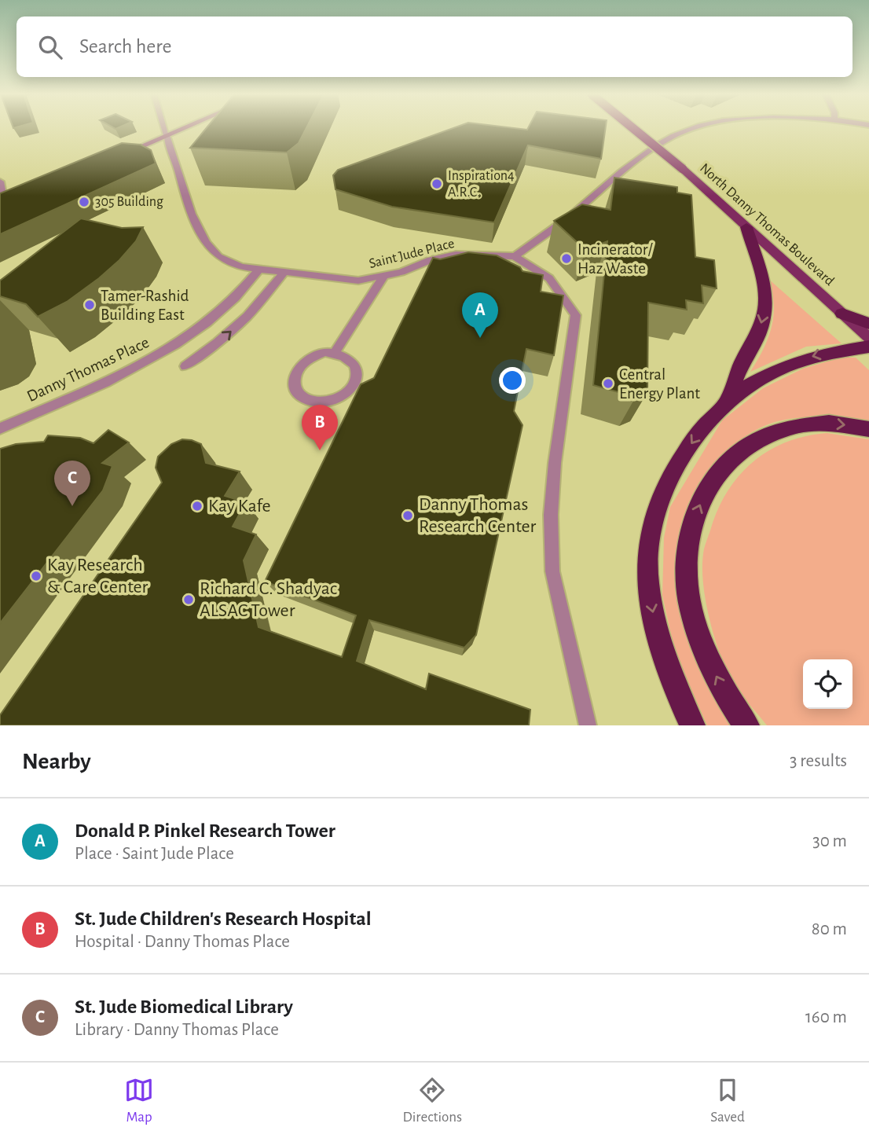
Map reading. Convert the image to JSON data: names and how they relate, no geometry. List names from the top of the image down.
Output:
{
  "streets": {
    "main road": ["North Danny Thomas Boulevard"],
    "street": ["Saint Jude Place", "Danny Thomas Place"]
  },
  "crossings": [
    ["Saint Jude Place", "Danny Thomas Place"]
  ],
  "places": [
    "Inspiration4 A.R.C.",
    "305 Building",
    "Incinerator/ Haz Waste",
    "Tamer-Rashid Building East",
    "Central Energy Plant",
    "Kay Kafe",
    "Danny Thomas Research Center",
    "Kay Research & Care Center",
    "Richard C. Shadyac ALSAC Tower"
  ],
  "page": {
    "search": "Search here",
    "pins": ["A", "B", "C"],
    "heading": ["Nearby", "3 results"],
    "list": [
      {
        "mark": "A",
        "name": "Donald P. Pinkel Research Tower",
        "note": "Place · Saint Jude Place",
        "value": "30 m"
      },
      {
        "mark": "B",
        "name": "St. Jude Children's Research Hospital",
        "note": "Hospital · Danny Thomas Place",
        "value": "80 m"
      },
      {
        "mark": "C",
        "name": "St. Jude Biomedical Library",
        "note": "Library · Danny Thomas Place",
        "value": "160 m"
      }
    ],
    "nav": ["Map", "Directions", "Saved"]
  }
}
